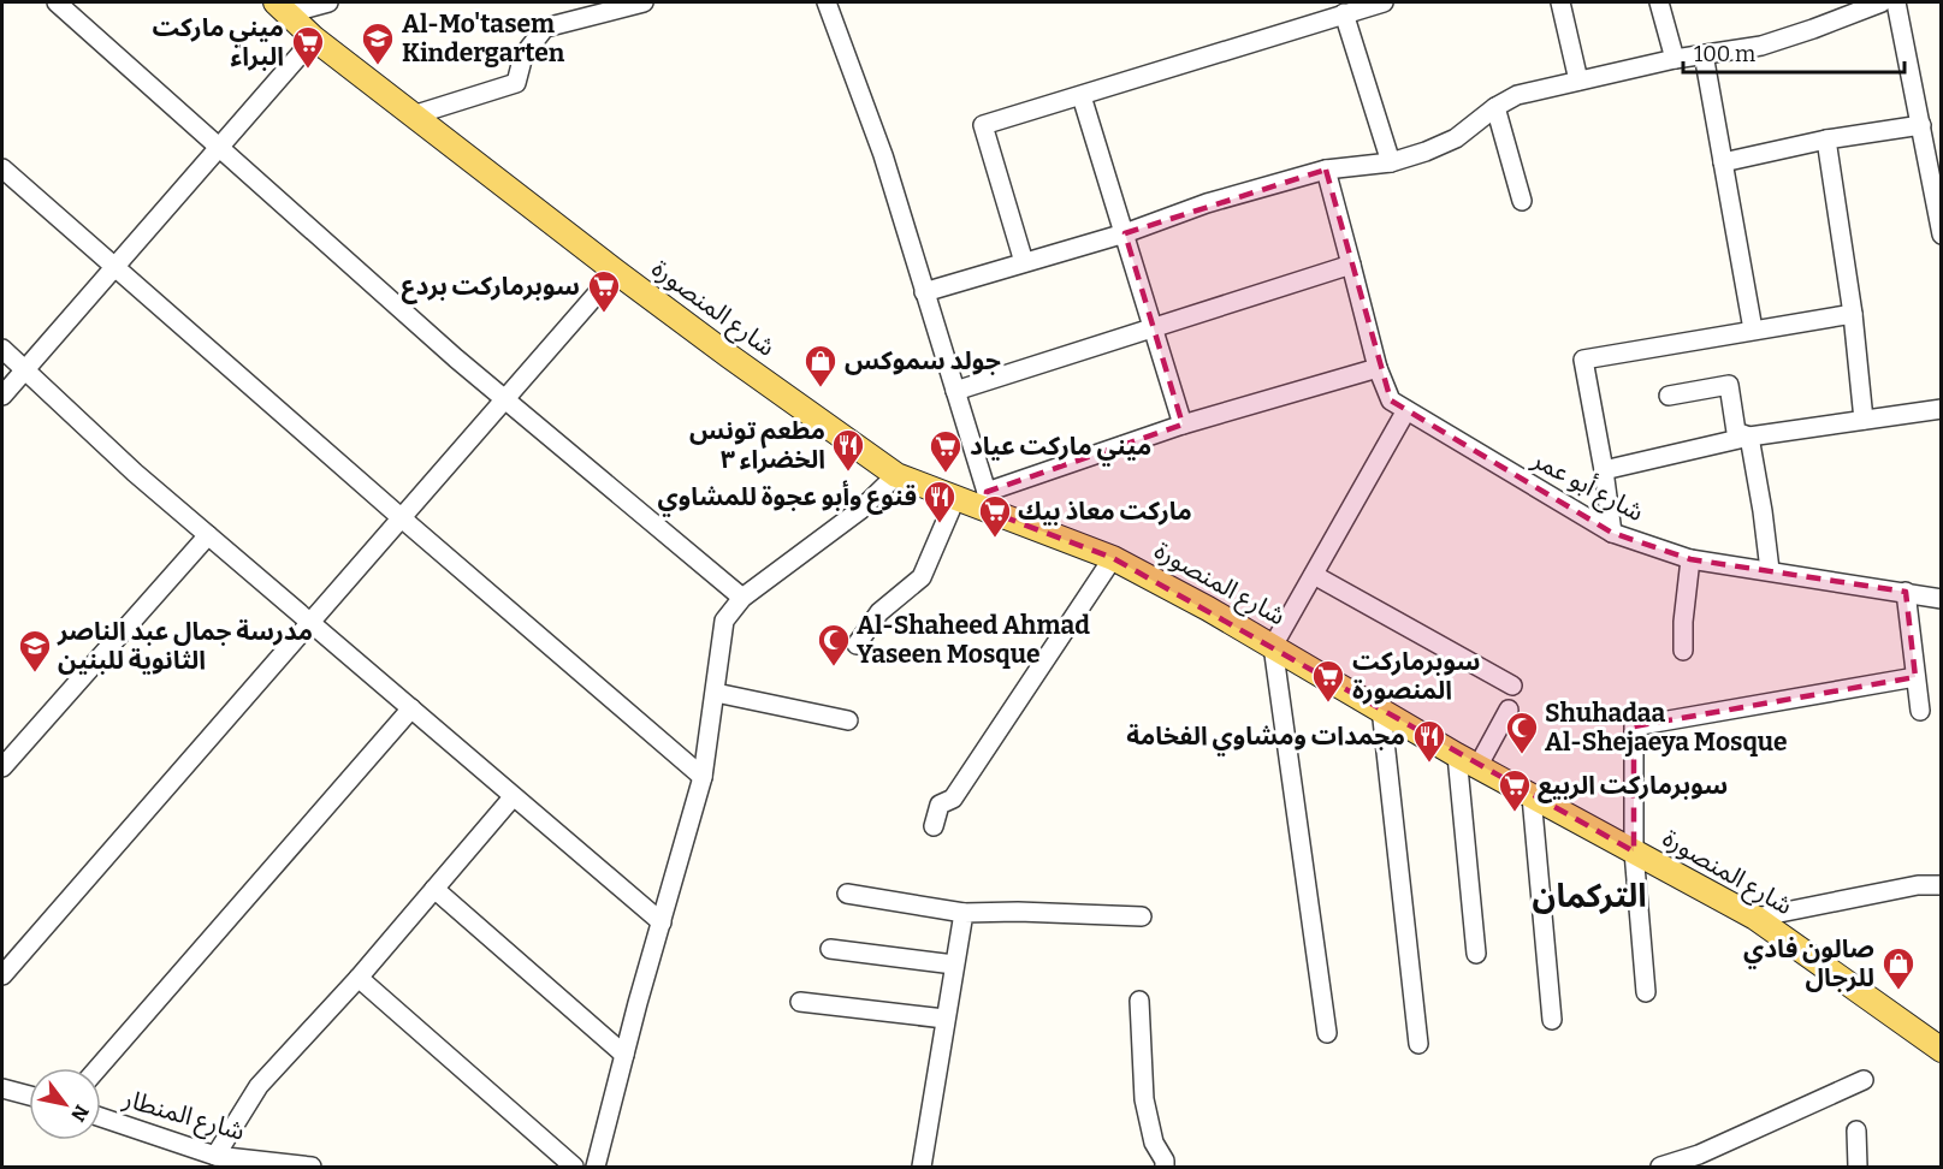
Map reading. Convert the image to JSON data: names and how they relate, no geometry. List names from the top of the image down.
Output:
{
  "streets": {
    "main road": ["شارع المنصورة"],
    "street": ["شارع أبو عمر", "شارع المنطار"]
  },
  "districts": ["التركمان"],
  "places": {
    "school or university": ["Al-Mo'tasem Kindergarten", "مدرسة جمال عبد الناصر الثانوية للبنين"],
    "supermarket": [
      "ميني ماركت البراء",
      "سوبرماركت بردع",
      "ميني ماركت عياد",
      "ماركت معاذ بيك",
      "سوبرماركت المنصورة",
      "سوبرماركت الربيع"
    ],
    "shop": ["جولد سموكس", "صالون فادي للرجال"],
    "restaurant": ["مطعم تونس الخضراء ٣", "قنوع وأبو عجوة للمشاوي", "مجمدات ومشاوي الفخامة"],
    "mosque": ["Al-Shaheed Ahmad Yaseen Mosque", "Shuhadaa Al-Shejaeya Mosque"]
  },
  "scale_bar": "100 m",
  "north": "bottom right"
}
